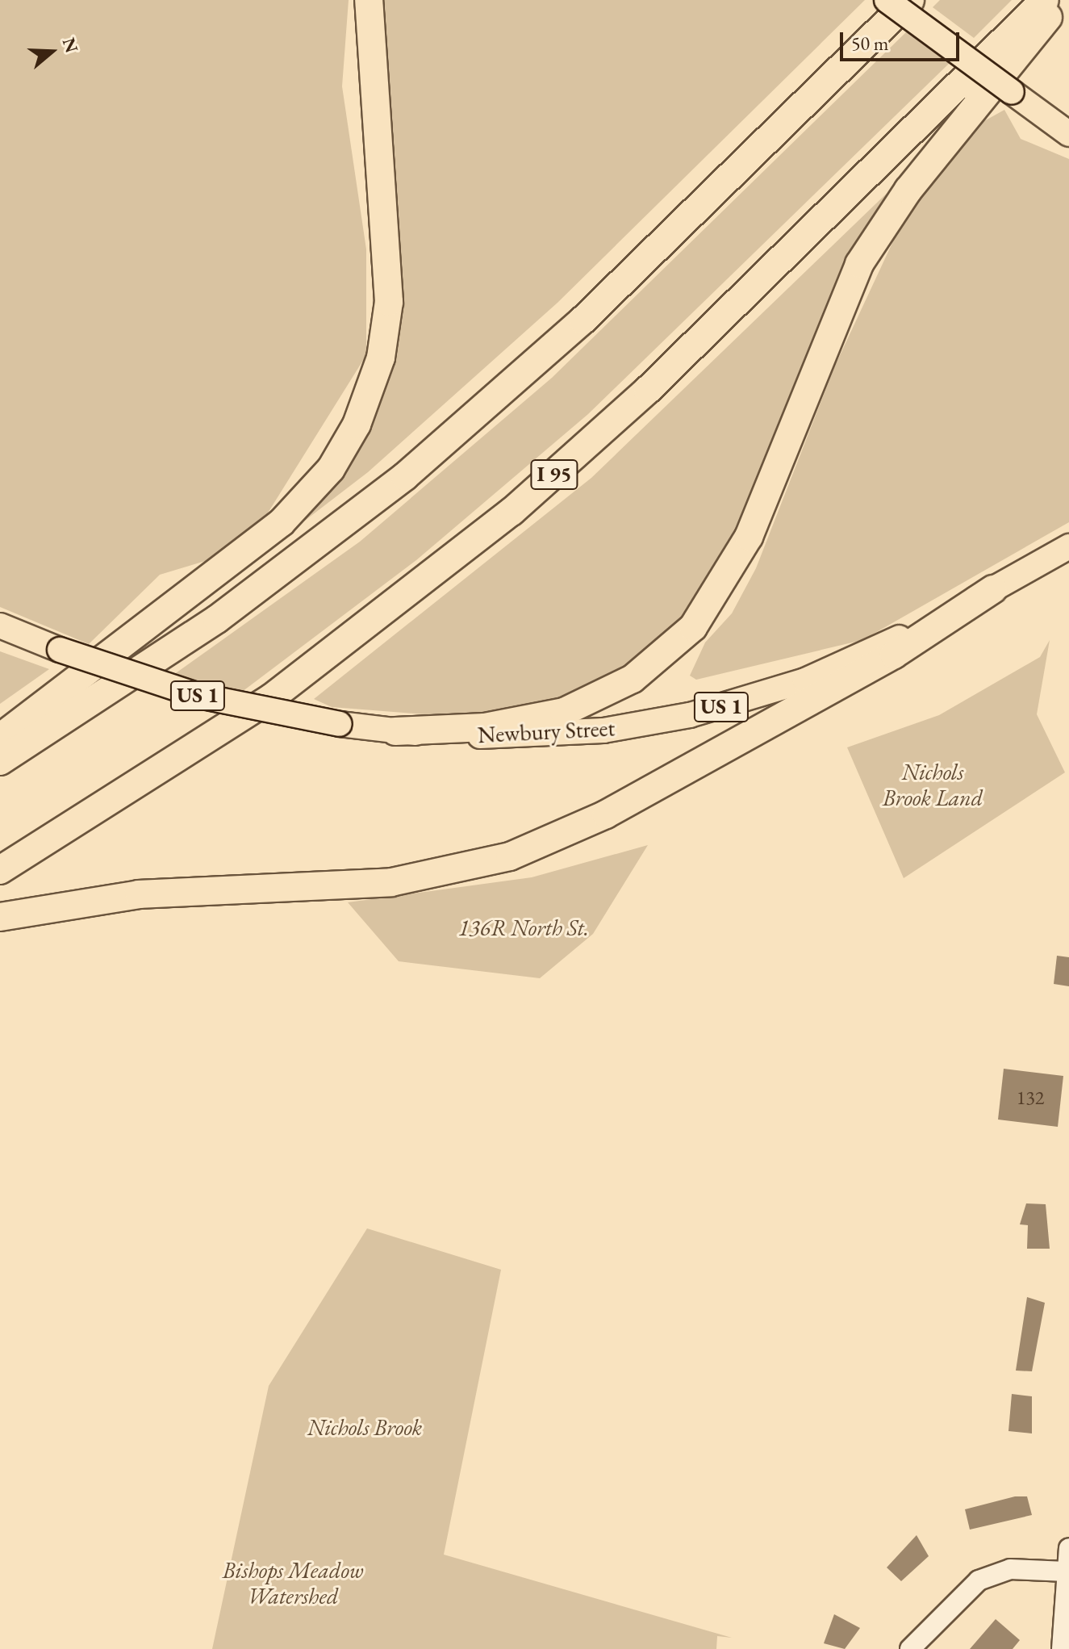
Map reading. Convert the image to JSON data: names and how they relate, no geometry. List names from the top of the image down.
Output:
{
  "streets": {
    "highway": ["I 95"],
    "main road": ["US 1", "Newbury Street"]
  },
  "parks": [
    "Nichols Brook Land",
    "136R North St.",
    "Nichols Brook",
    "Bishops Meadow Watershed"
  ],
  "house_numbers": ["132"],
  "scale_bar": "50 m",
  "north": "right"
}
